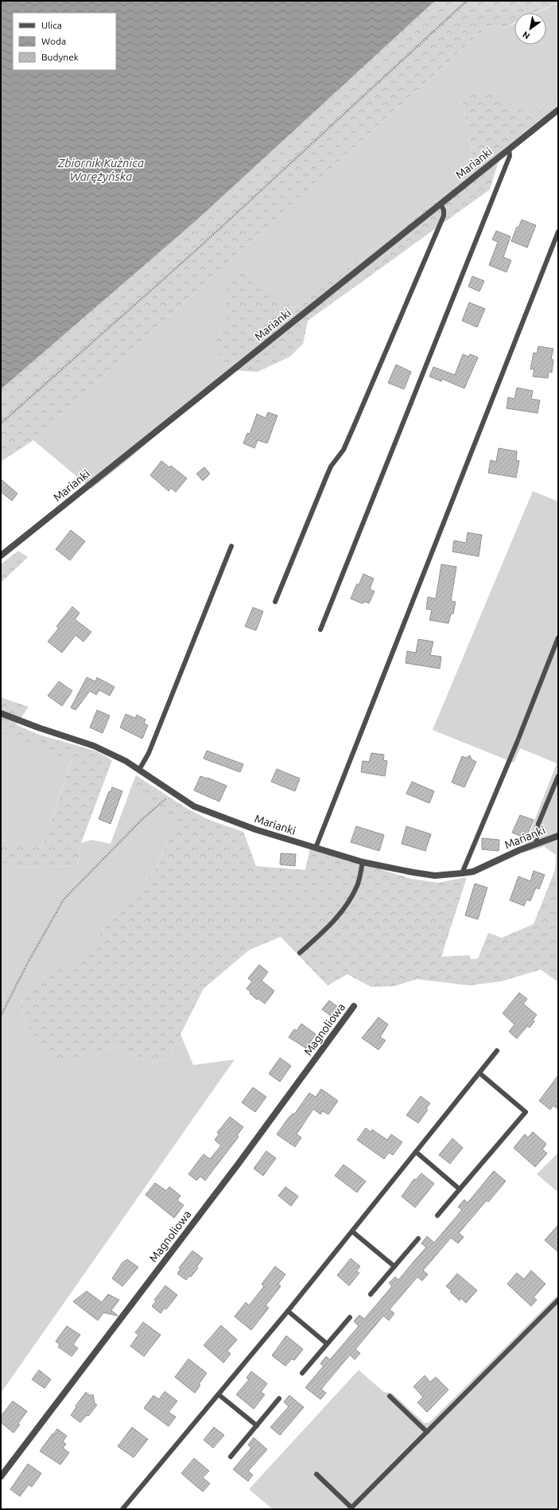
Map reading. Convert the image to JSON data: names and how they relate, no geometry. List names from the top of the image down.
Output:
{
  "streets": {
    "street": ["Marianki", "Magnoliowa"]
  },
  "water": ["Zbiornik Kuźnica Warężyńska"],
  "legend": ["Ulica", "Woda", "Budynek"],
  "north": "bottom left"
}
